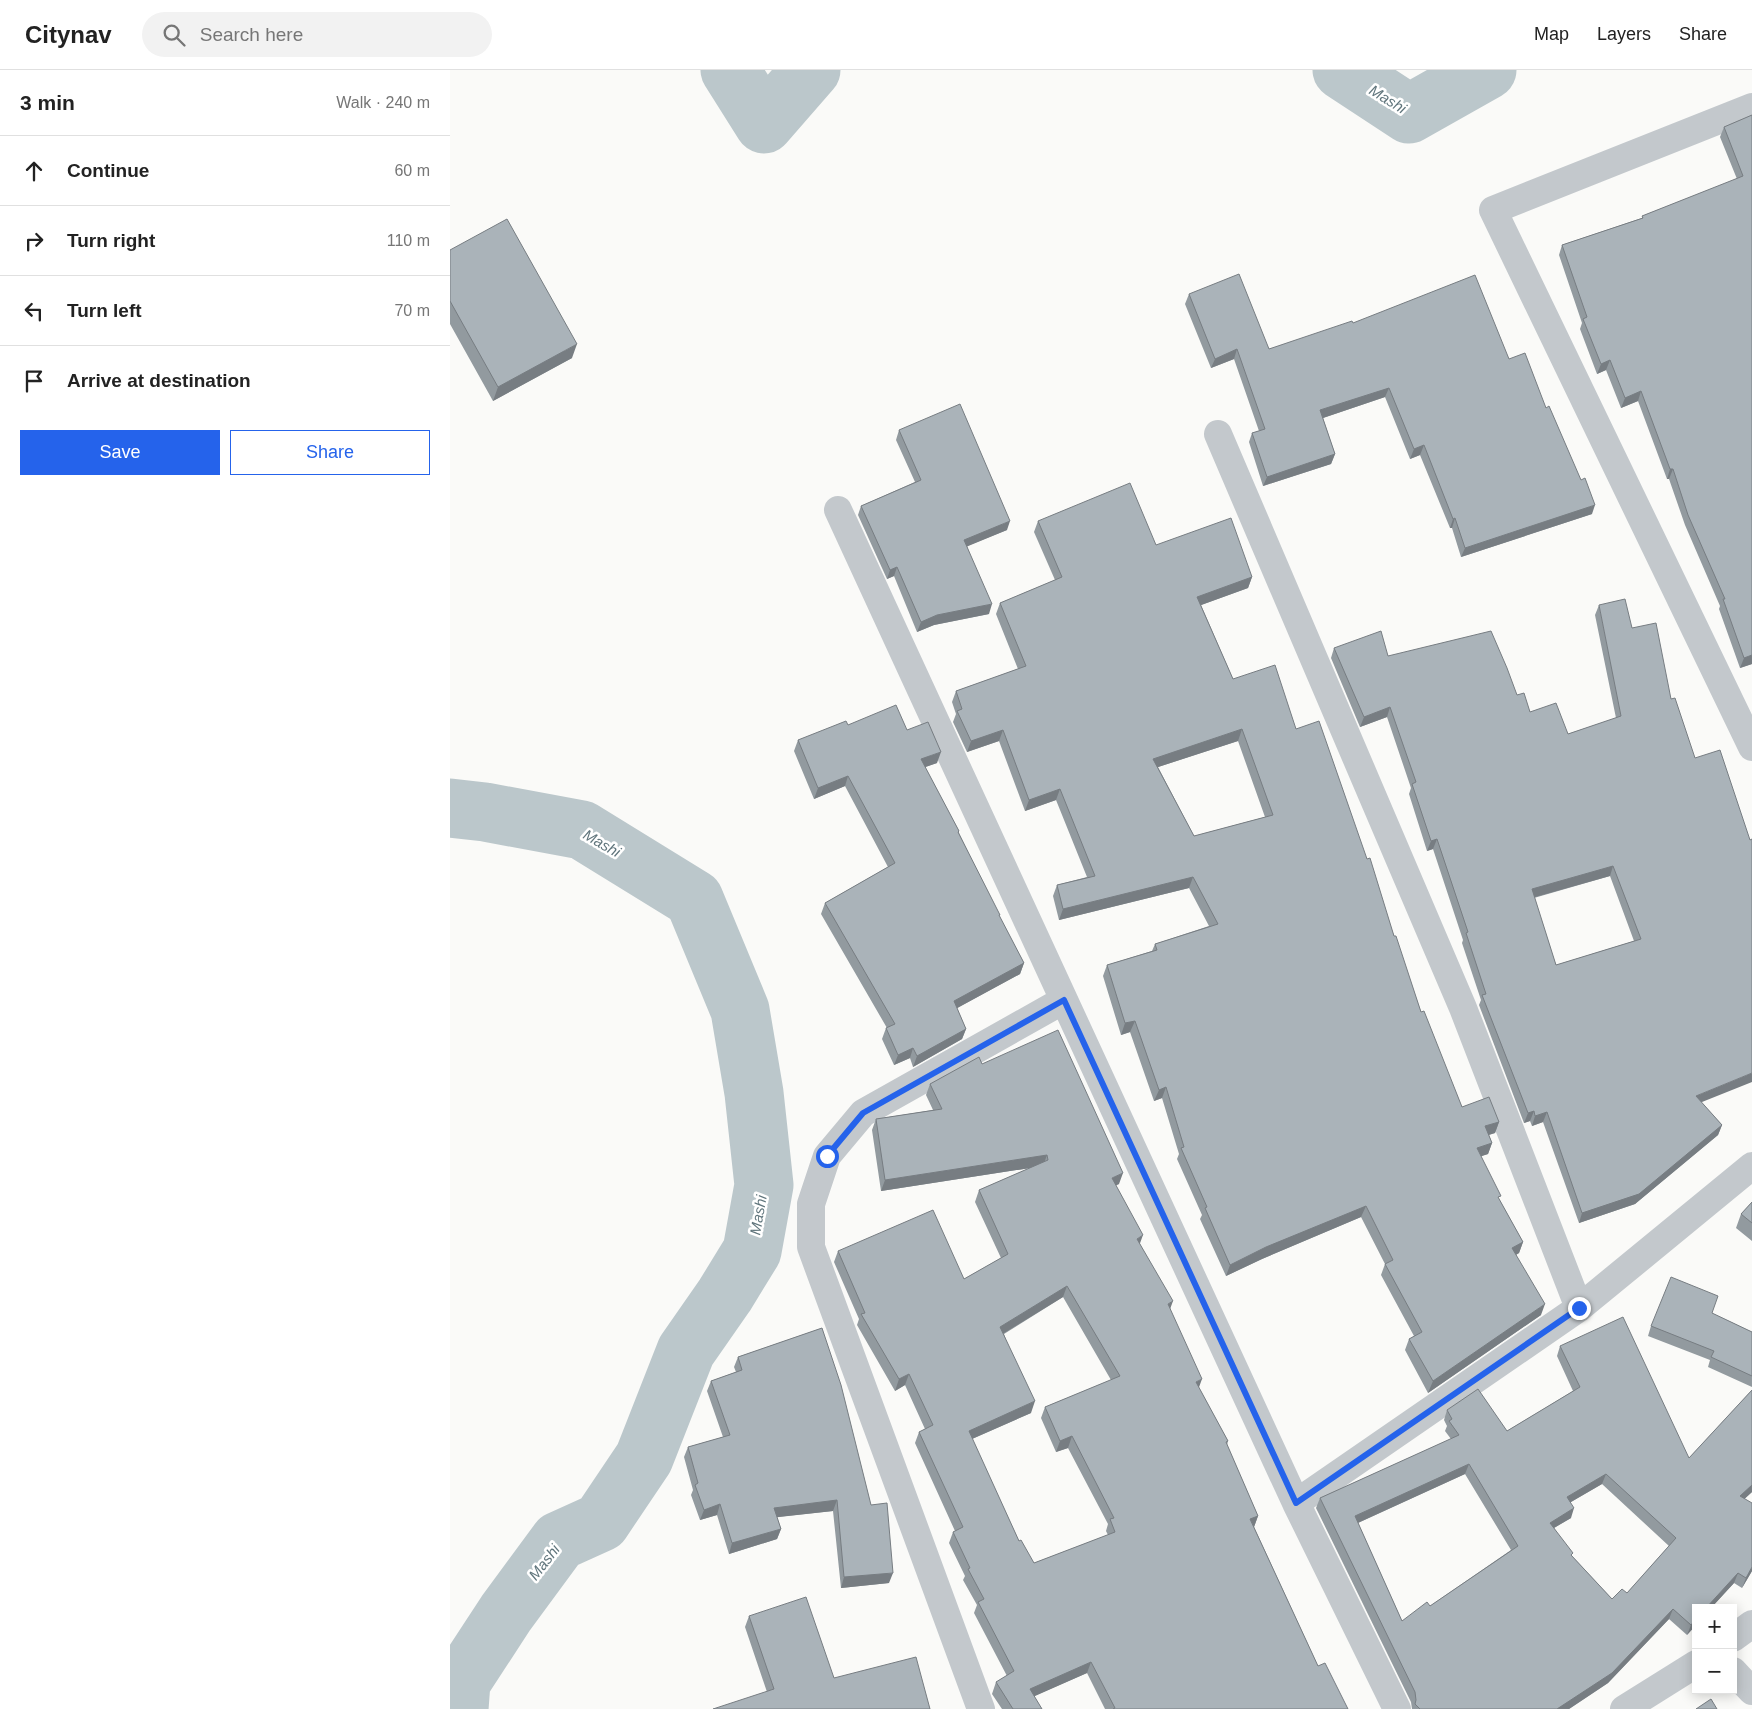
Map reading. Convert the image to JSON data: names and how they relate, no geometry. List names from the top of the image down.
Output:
{
  "water": ["Mashi"],
  "page": {
    "header": "Citynav",
    "search": "Search here",
    "nav": ["Map", "Layers", "Share"],
    "heading": ["3 min", "Walk · 240 m"],
    "list": [
      ["Continue", "60 m"],
      ["Turn right", "110 m"],
      ["Turn left", "70 m"],
      "Arrive at destination"
    ],
    "buttons": ["Save", "Share"],
    "map_buttons": ["+", "−"]
  }
}
